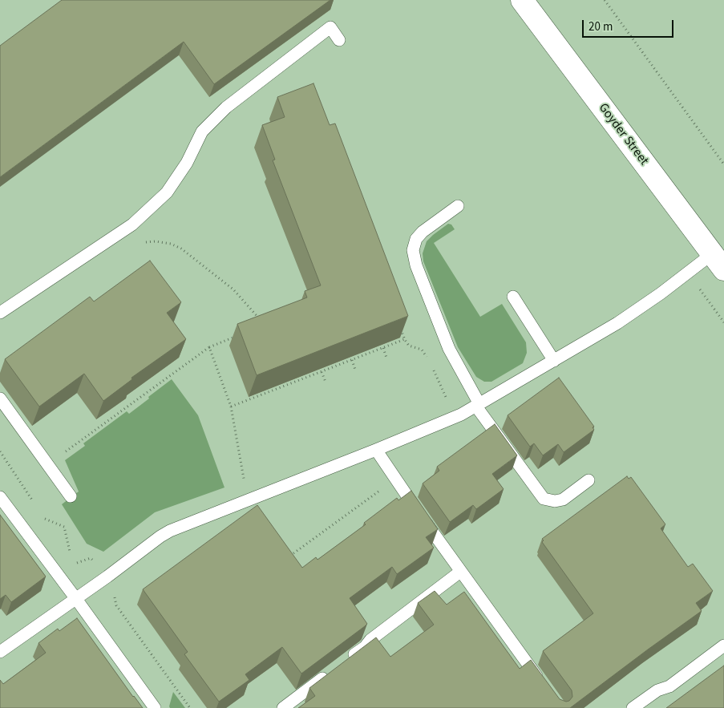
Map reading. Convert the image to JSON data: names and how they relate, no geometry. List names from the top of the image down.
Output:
{
  "streets": {
    "street": ["Goyder Street"]
  },
  "scale_bar": "20 m"
}
